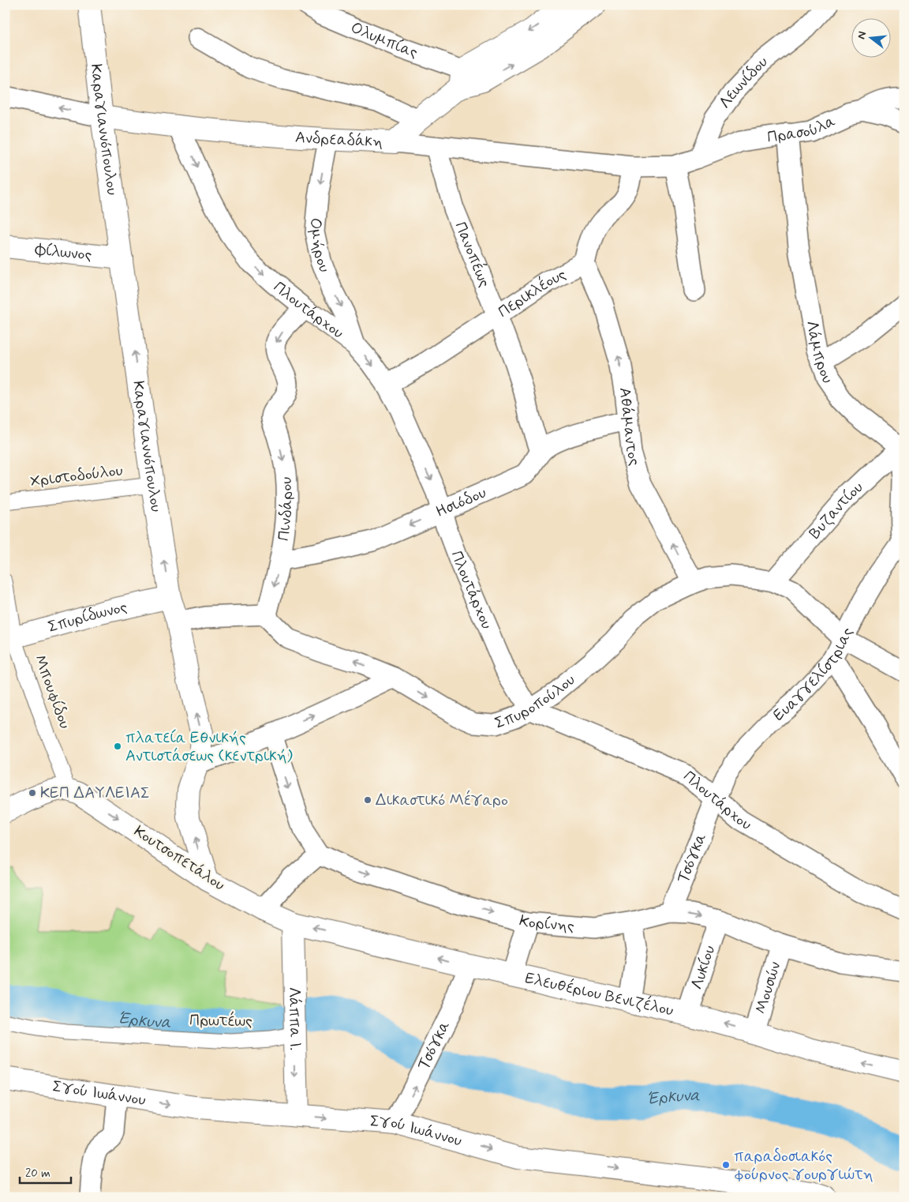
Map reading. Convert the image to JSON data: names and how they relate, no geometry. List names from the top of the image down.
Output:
{
  "streets": {
    "main road": [
      "Καραγιαννόπουλου",
      "Ανδρεαδάκη",
      "Φίλωνος",
      "Σπυρίδωνος",
      "Κουτσοπετάλου",
      "Ελευθέριου Βενιζέλου",
      "Λάππα Ι.",
      "Σγού Ιωάννου"
    ],
    "street": [
      "Ολυμπίας",
      "Λεωνίδου",
      "Πρασούλα",
      "Ομήρου",
      "Πανοπέως",
      "Περικλέους",
      "Πλουτάρχου",
      "Λάμπρου",
      "Αθάμαντος",
      "Χριστοδούλου",
      "Ησιόδου",
      "Πινδάρου",
      "Βυζαντίου",
      "Ευαγγελίστριας",
      "Μπουφίδου",
      "Σπυροπούλου",
      "Τσόγκα",
      "Κορίνης",
      "Λυκίου",
      "Μουσών",
      "Πρωτέως"
    ]
  },
  "crossings": [
    ["Λεωνίδου", "Πρασούλα"],
    ["Πρασούλα", "Λάμπρου"],
    ["Καραγιαννόπουλου", "Ανδρεαδάκη"],
    ["Καραγιαννόπουλου", "Φίλωνος"],
    ["Καραγιαννόπουλου", "Χριστοδούλου"],
    ["Καραγιαννόπουλου", "Σπυρίδωνος"],
    ["Καραγιαννόπουλου", "Κουτσοπετάλου"],
    ["Ανδρεαδάκη", "Ομήρου"],
    ["Ανδρεαδάκη", "Πανοπέως"],
    ["Ανδρεαδάκη", "Περικλέους"],
    ["Ανδρεαδάκη", "Πλουτάρχου"],
    ["Ομήρου", "Πλουτάρχου"],
    ["Πανοπέως", "Περικλέους"],
    ["Πανοπέως", "Ησιόδου"],
    ["Περικλέους", "Πλουτάρχου"],
    ["Περικλέους", "Αθάμαντος"],
    ["Πλουτάρχου", "Ησιόδου"],
    ["Πλουτάρχου", "Πινδάρου"],
    ["Πλουτάρχου", "Ευαγγελίστριας"],
    ["Πλουτάρχου", "Σπυροπούλου"],
    ["Πλουτάρχου", "Τσόγκα"],
    ["Λάμπρου", "Βυζαντίου"],
    ["Αθάμαντος", "Ησιόδου"],
    ["Αθάμαντος", "Σπυροπούλου"],
    ["Ησιόδου", "Πινδάρου"],
    ["Πινδάρου", "Σπυροπούλου"],
    ["Βυζαντίου", "Σπυροπούλου"],
    ["Σπυρίδωνος", "Μπουφίδου"],
    ["Ευαγγελίστριας", "Σπυροπούλου"],
    ["Ευαγγελίστριας", "Τσόγκα"],
    ["Μπουφίδου", "Κουτσοπετάλου"],
    ["Κουτσοπετάλου", "Ελευθέριου Βενιζέλου"],
    ["Κουτσοπετάλου", "Λάππα Ι."],
    ["Τσόγκα", "Κορίνης"],
    ["Τσόγκα", "Ελευθέριου Βενιζέλου"],
    ["Τσόγκα", "Σγού Ιωάννου"],
    ["Κορίνης", "Λυκίου"],
    ["Κορίνης", "Μουσών"],
    ["Λυκίου", "Ελευθέριου Βενιζέλου"],
    ["Μουσών", "Ελευθέριου Βενιζέλου"],
    ["Ελευθέριου Βενιζέλου", "Λάππα Ι."],
    ["Λάππα Ι.", "Πρωτέως"],
    ["Λάππα Ι.", "Σγού Ιωάννου"]
  ],
  "one_way": [
    "Καραγιαννόπουλου",
    "Ομήρου",
    "Πλουτάρχου",
    "Αθάμαντος",
    "Πινδάρου",
    "Κουτσοπετάλου",
    "Τσόγκα",
    "Κορίνης",
    "Ελευθέριου Βενιζέλου",
    "Λάππα Ι.",
    "Σγού Ιωάννου"
  ],
  "water": ["Έρκυνα"],
  "places": [
    "πλατεία Εθνικής Αντιστάσεως (κεντρική)",
    "ΚΕΠ ΔΑΥΛΕΙΑΣ",
    "Δικαστικό Μέγαρο",
    "παραδοσιακός φούρνος γουργιώτη"
  ],
  "scale_bar": "20 m",
  "north": "left"
}
